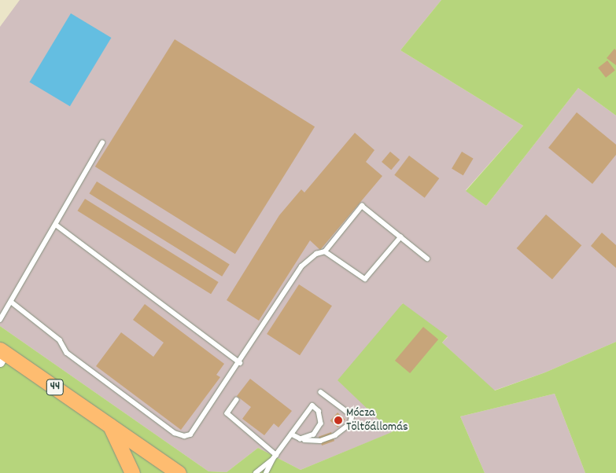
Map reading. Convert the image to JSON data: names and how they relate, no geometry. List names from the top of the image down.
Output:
{
  "streets": {
    "main road": ["44"]
  },
  "places": ["Mócza Töltőállomás"]
}
